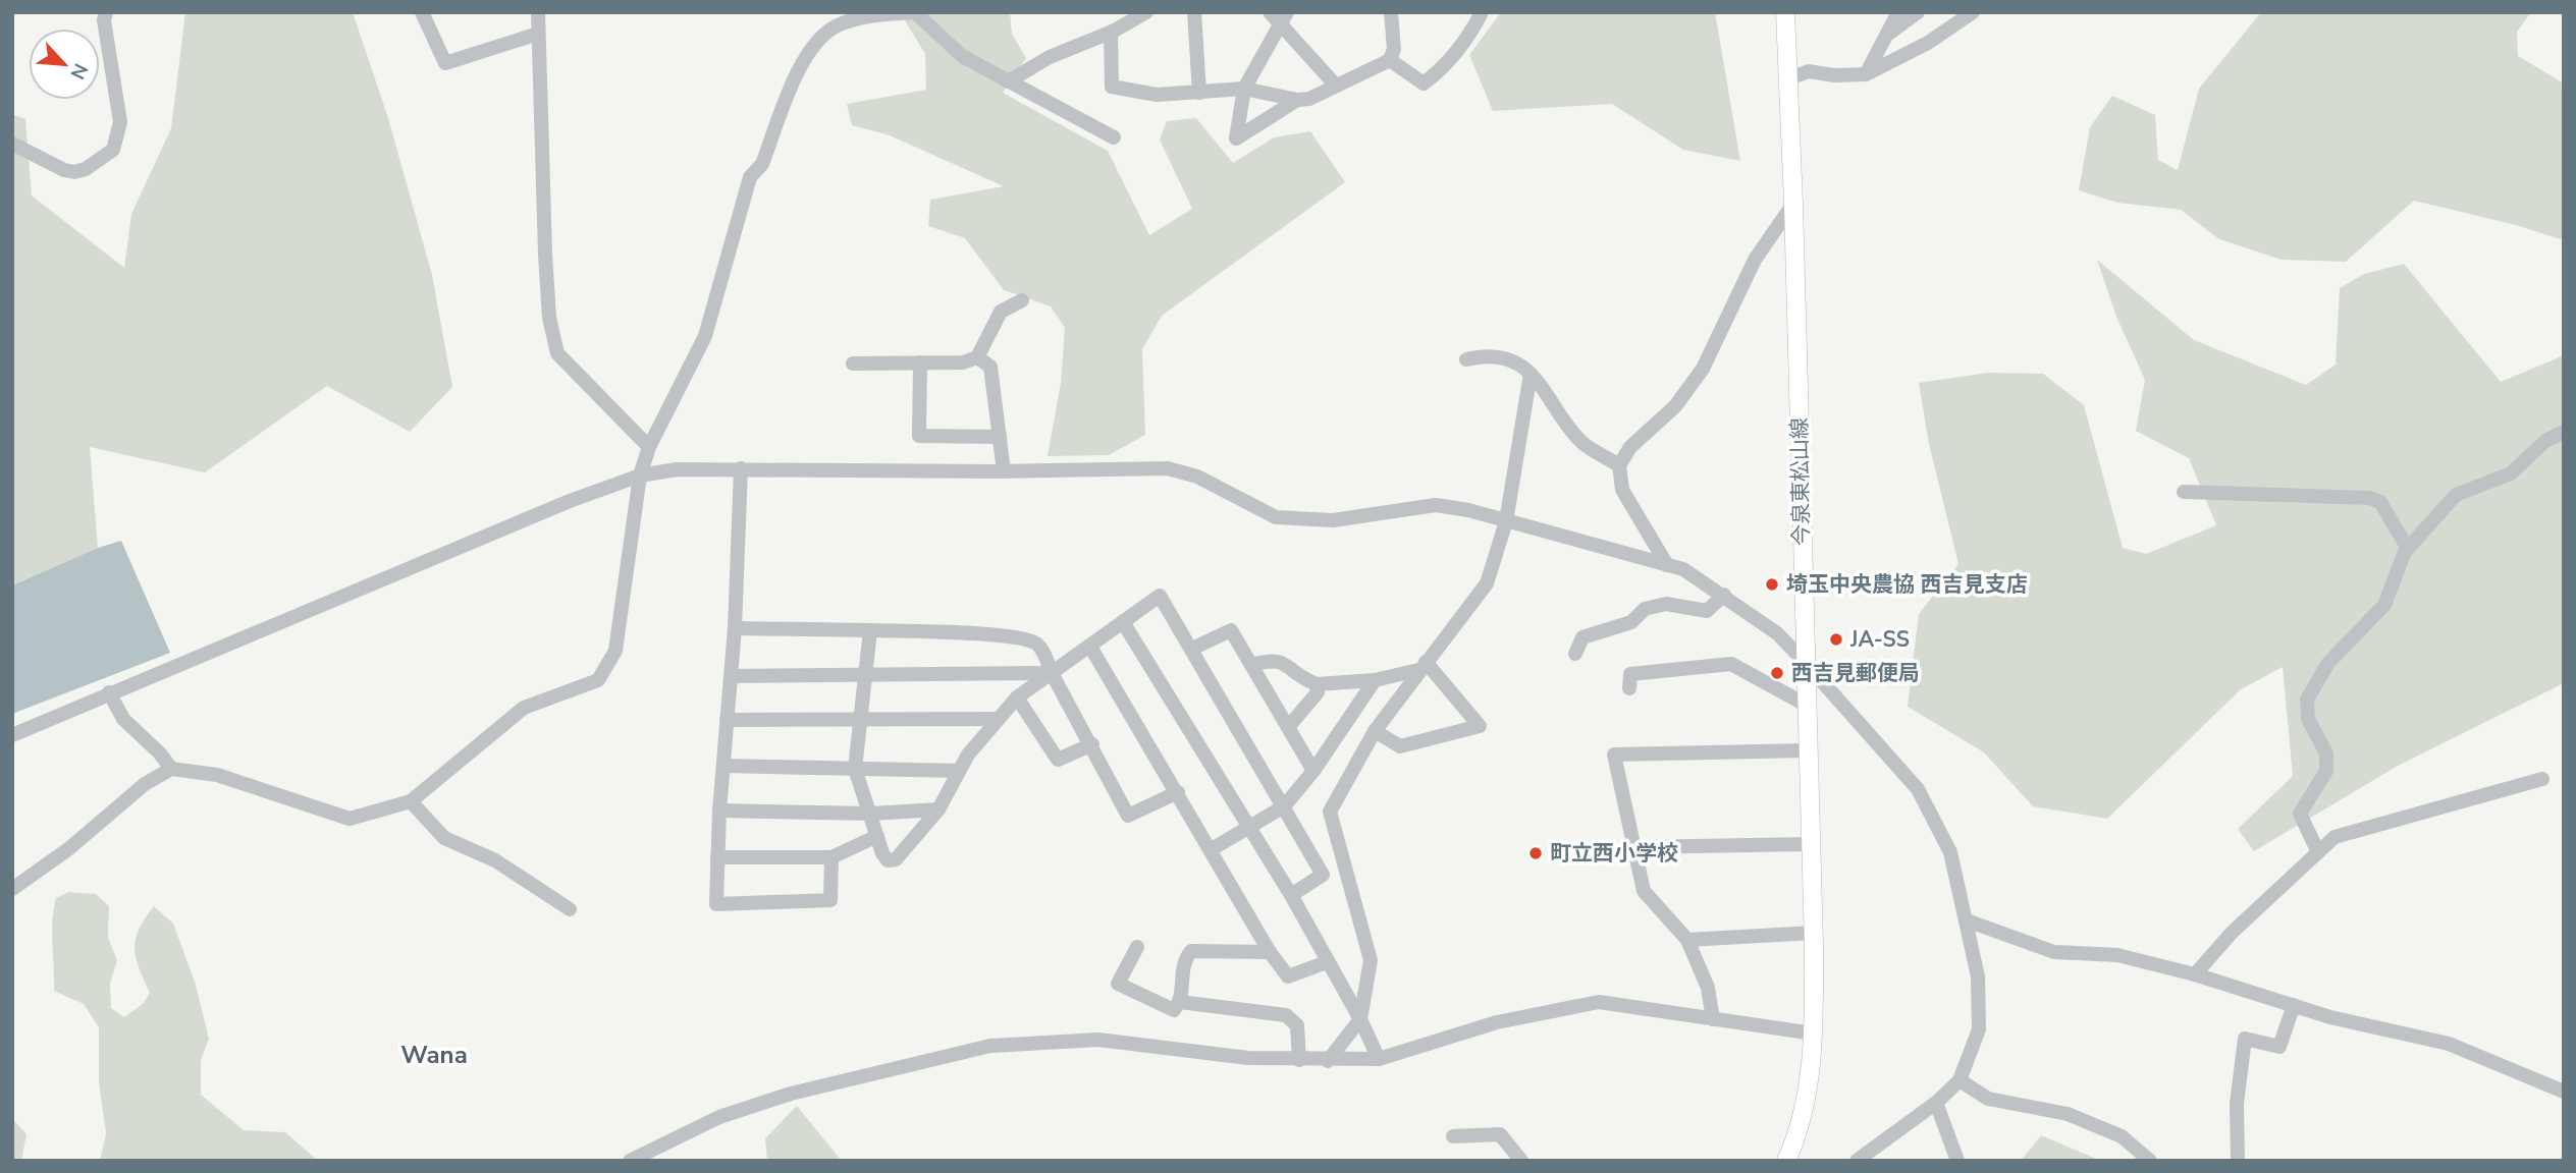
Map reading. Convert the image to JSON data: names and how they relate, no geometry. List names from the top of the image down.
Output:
{
  "streets": {
    "main road": ["今泉東松山線"]
  },
  "districts": ["Wana"],
  "places": [
    "埼玉中央農協 西吉見支店",
    "JA-SS",
    "西吉見郵便局",
    "町立西小学校"
  ],
  "north": "bottom right"
}
